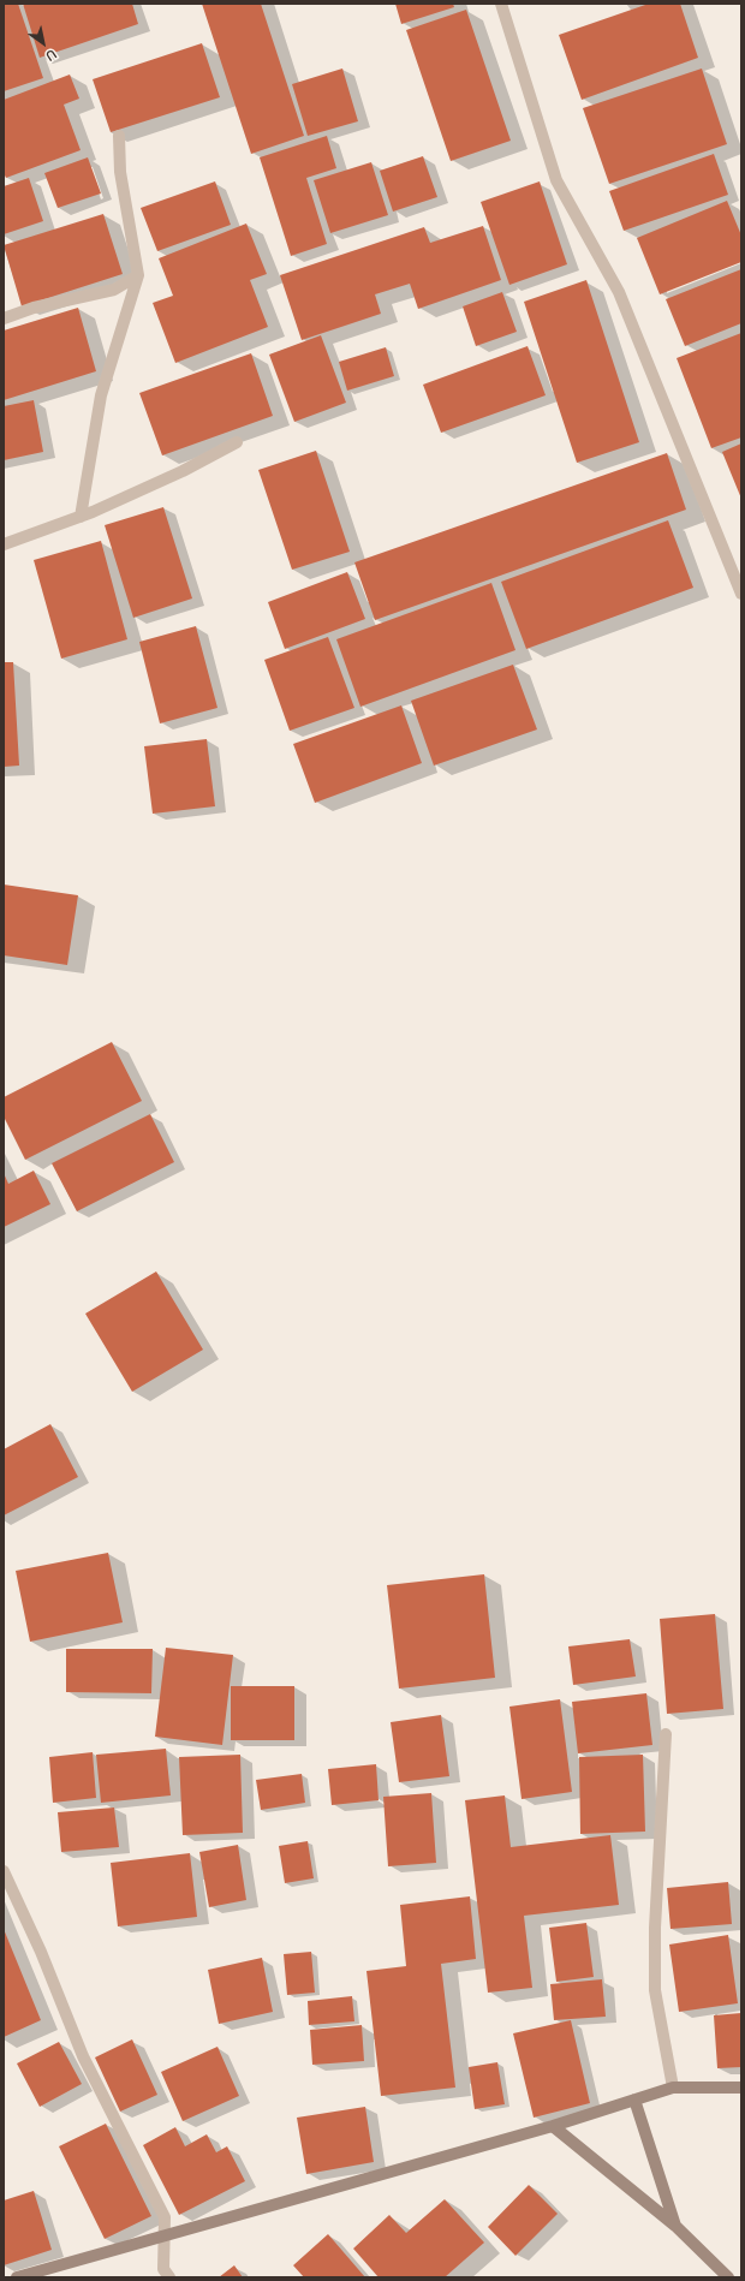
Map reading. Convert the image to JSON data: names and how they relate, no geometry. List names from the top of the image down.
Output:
{
  "north": "bottom right"
}
